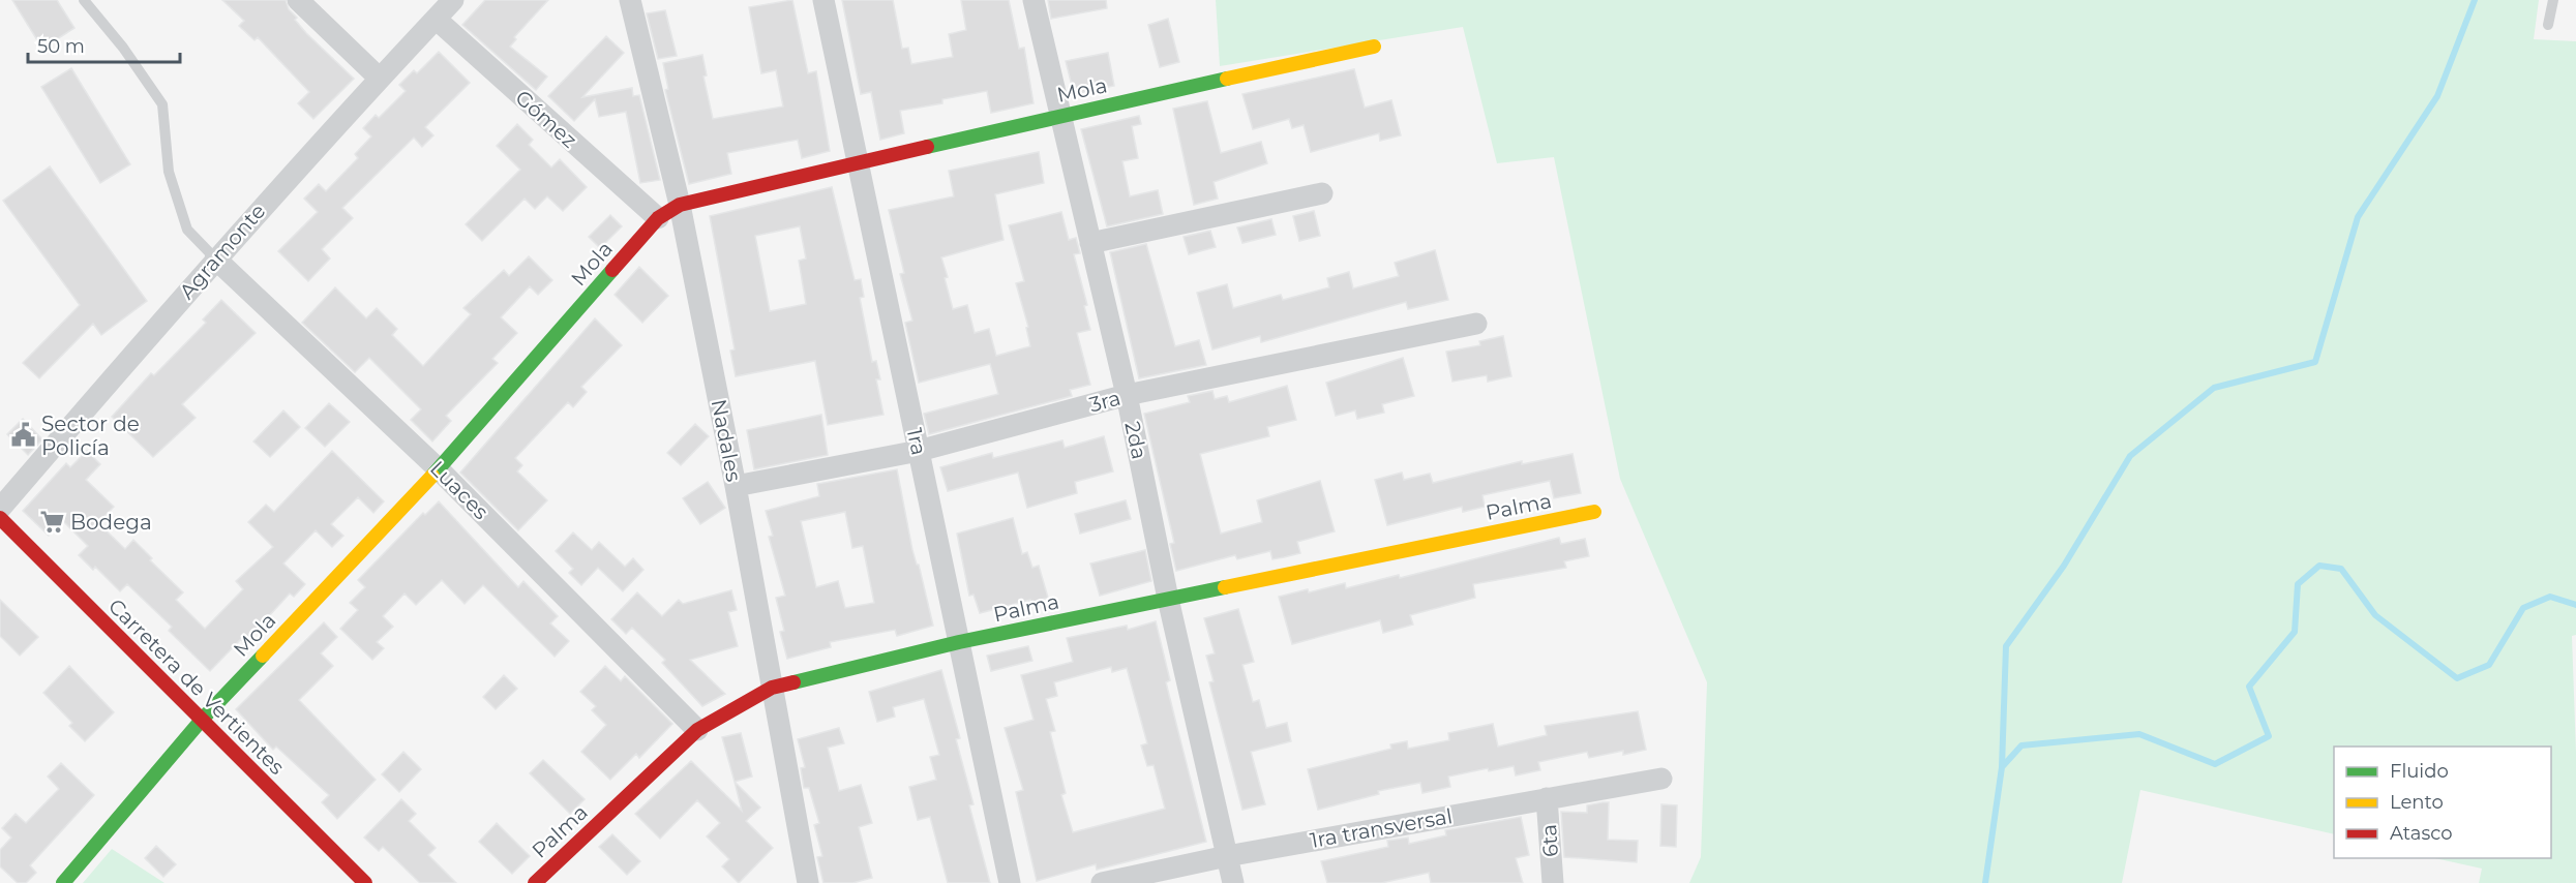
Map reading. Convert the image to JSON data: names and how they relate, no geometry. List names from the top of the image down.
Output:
{
  "streets": {
    "street": [
      "Mola",
      "Gómez",
      "Agramonte",
      "3ra",
      "Nadales",
      "2da",
      "1ra",
      "Luaces",
      "Palma",
      "Carretera de Vertientes",
      "1ra transversal",
      "6ta"
    ]
  },
  "crossings": [
    ["Mola", "Gómez"],
    ["Mola", "Nadales"],
    ["Mola", "2da"],
    ["Mola", "1ra"],
    ["Mola", "Luaces"],
    ["Mola", "Carretera de Vertientes"],
    ["Gómez", "Agramonte"],
    ["Agramonte", "Luaces"],
    ["3ra", "Nadales"],
    ["3ra", "2da"],
    ["3ra", "1ra"],
    ["Nadales", "Palma"],
    ["2da", "Palma"],
    ["2da", "1ra transversal"],
    ["1ra", "Palma"],
    ["Luaces", "Palma"],
    ["1ra transversal", "6ta"]
  ],
  "places": {
    "public building": ["Sector de Policía"],
    "supermarket": ["Bodega"]
  },
  "legend": ["Fluido", "Lento", "Atasco"],
  "scale_bar": "50 m"
}
